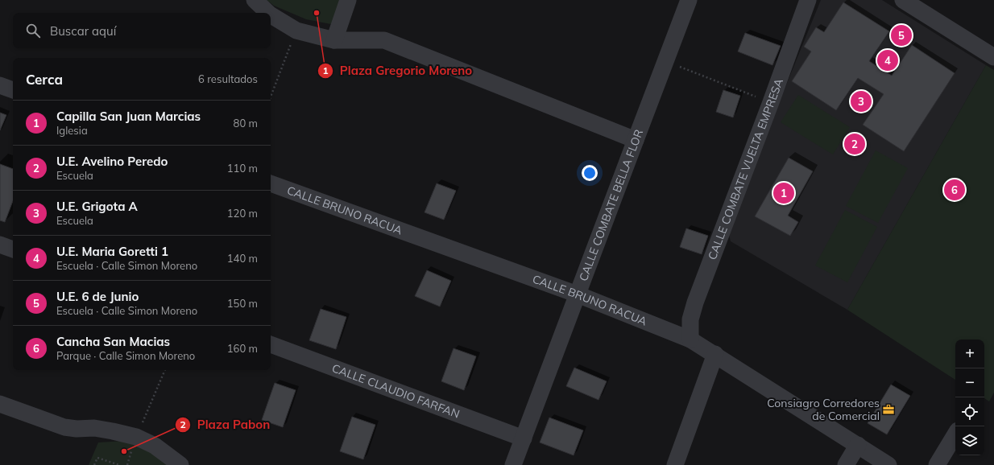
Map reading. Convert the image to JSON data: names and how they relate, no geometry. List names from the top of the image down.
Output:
{
  "streets": {
    "street": [
      "CALLE COMBATE VUELTA EMPRESA",
      "CALLE COMBATE BELLA FLOR",
      "CALLE BRUNO RACUA",
      "CALLE CLAUDIO FARFAN"
    ]
  },
  "crossings": [
    ["CALLE COMBATE VUELTA EMPRESA", "CALLE BRUNO RACUA"],
    ["CALLE COMBATE BELLA FLOR", "CALLE BRUNO RACUA"],
    ["CALLE COMBATE BELLA FLOR", "CALLE CLAUDIO FARFAN"]
  ],
  "places": {
    "other": ["Plaza Gregorio Moreno", "Plaza Pabon"],
    "office": ["Consiagro Corredores de Comercial"]
  },
  "page": {
    "search": "Buscar aquí",
    "pins": [
      "5",
      "4",
      "3",
      "2",
      "6",
      "1"
    ],
    "heading": ["Cerca", "6 resultados"],
    "list": [
      {
        "mark": "1",
        "name": "Capilla San Juan Marcias",
        "note": "Iglesia",
        "value": "80 m"
      },
      {
        "mark": "2",
        "name": "U.E. Avelino Peredo",
        "note": "Escuela",
        "value": "110 m"
      },
      {
        "mark": "3",
        "name": "U.E. Grigota A",
        "note": "Escuela",
        "value": "120 m"
      },
      {
        "mark": "4",
        "name": "U.E. Maria Goretti 1",
        "note": "Escuela · Calle Simon Moreno",
        "value": "140 m"
      },
      {
        "mark": "5",
        "name": "U.E. 6 de Junio",
        "note": "Escuela · Calle Simon Moreno",
        "value": "150 m"
      },
      {
        "mark": "6",
        "name": "Cancha San Macias",
        "note": "Parque · Calle Simon Moreno",
        "value": "160 m"
      }
    ],
    "map_buttons": ["+", "−"]
  }
}
